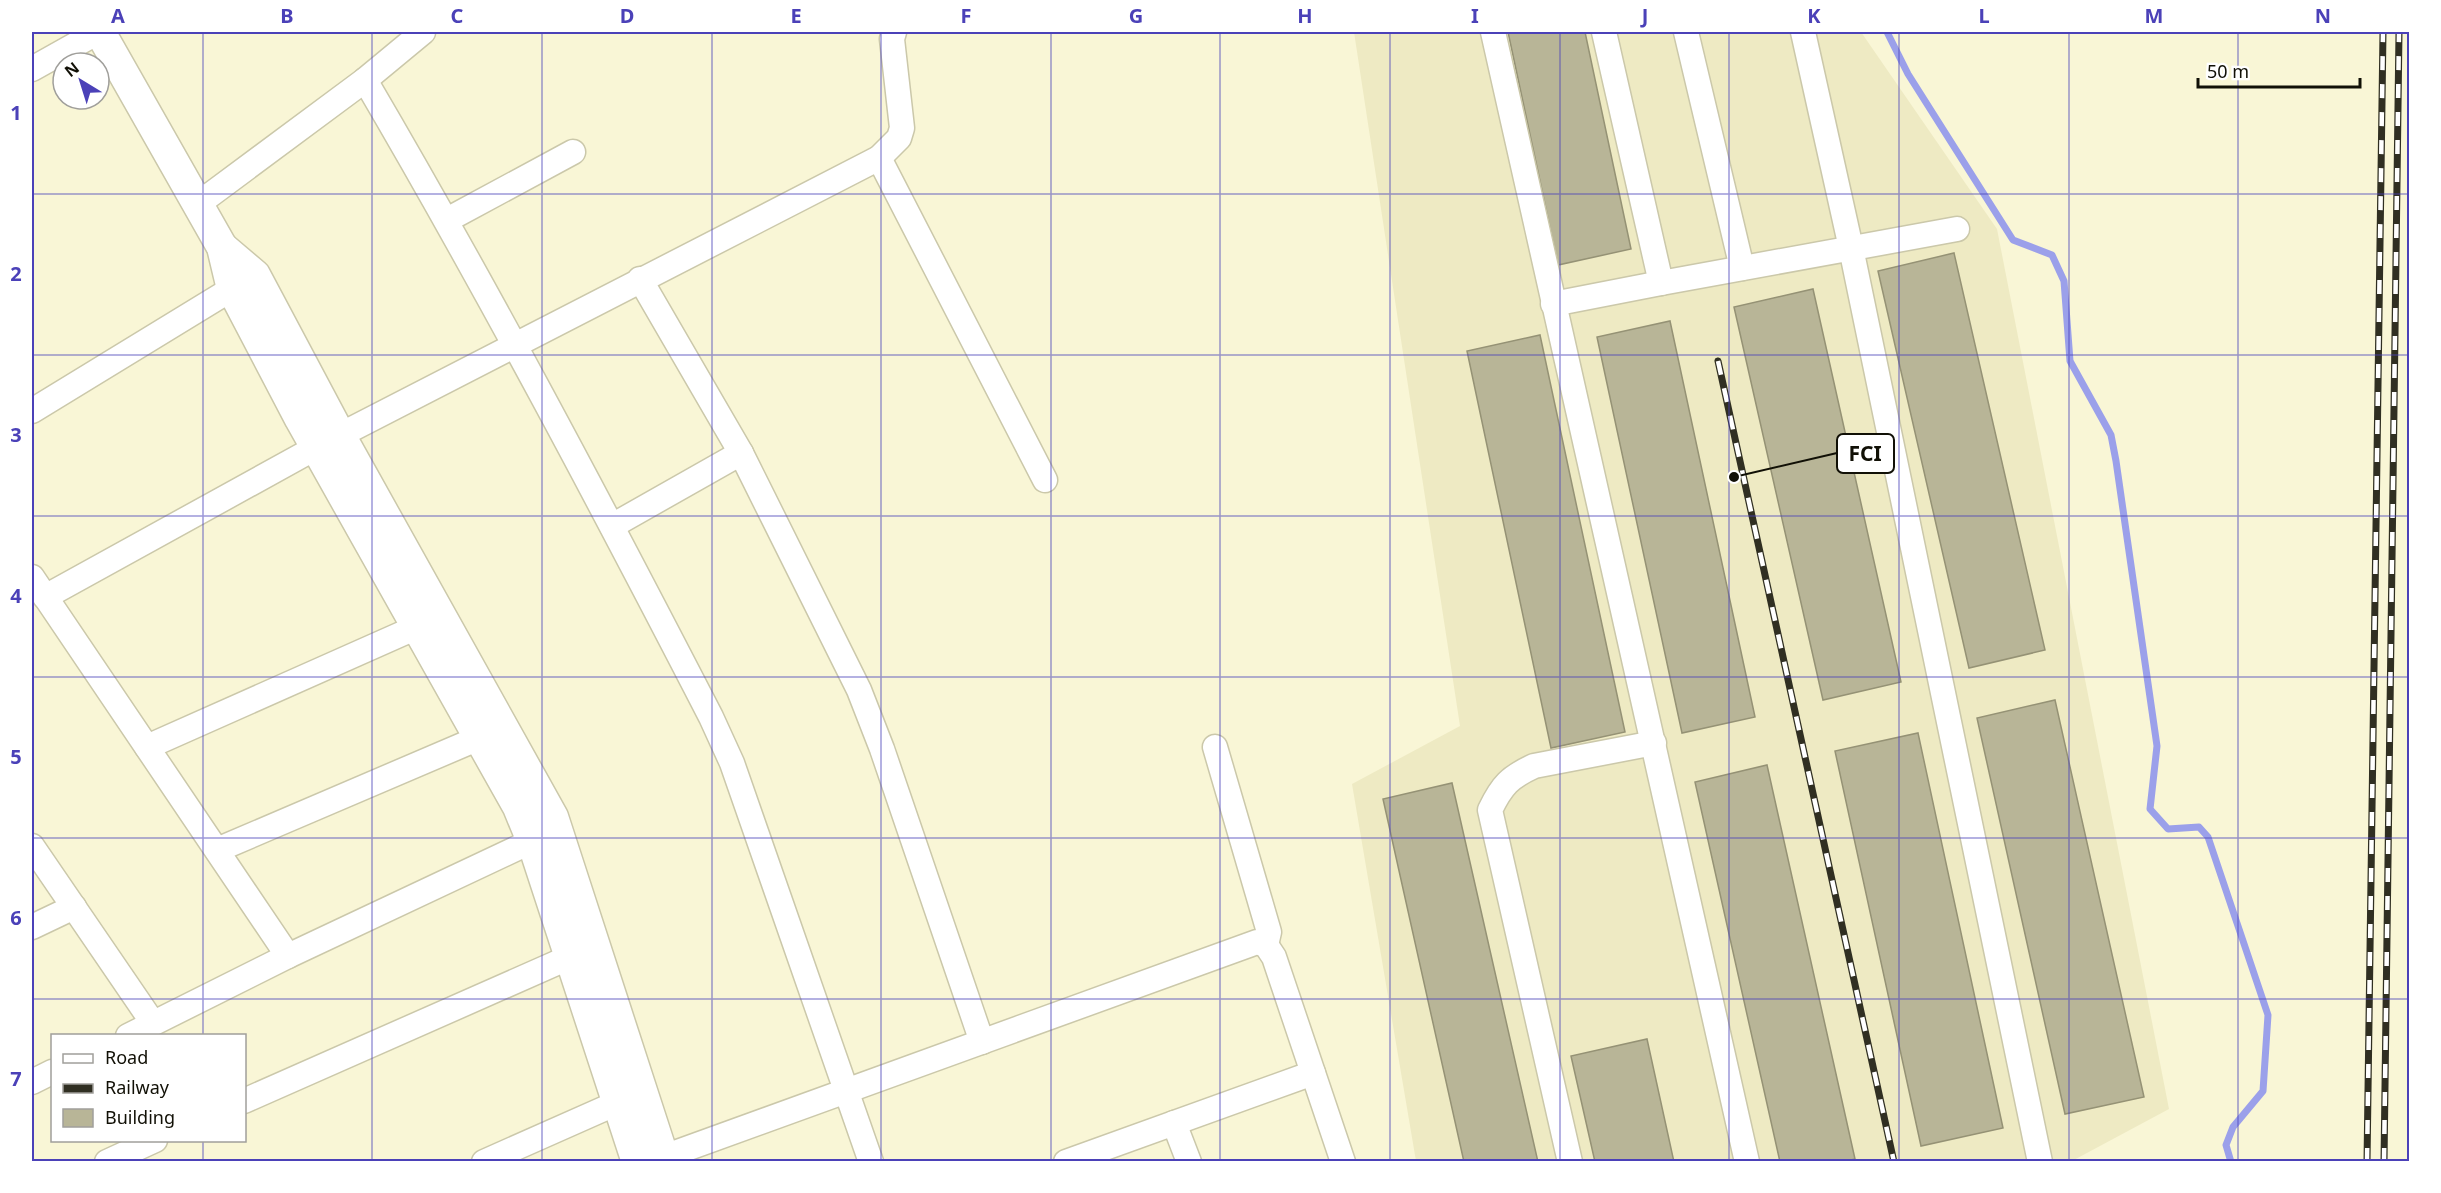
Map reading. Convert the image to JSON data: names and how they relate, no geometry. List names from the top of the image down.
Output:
{
  "places": ["FCI"],
  "legend": ["Road", "Railway", "Building"],
  "scale_bar": "50 m",
  "north": "top left",
  "grid": {
    "columns": [
      "A",
      "B",
      "C",
      "D",
      "E",
      "F",
      "G",
      "H",
      "I",
      "J",
      "K",
      "L",
      "M",
      "N"
    ],
    "rows": [
      "1",
      "2",
      "3",
      "4",
      "5",
      "6",
      "7"
    ]
  }
}
